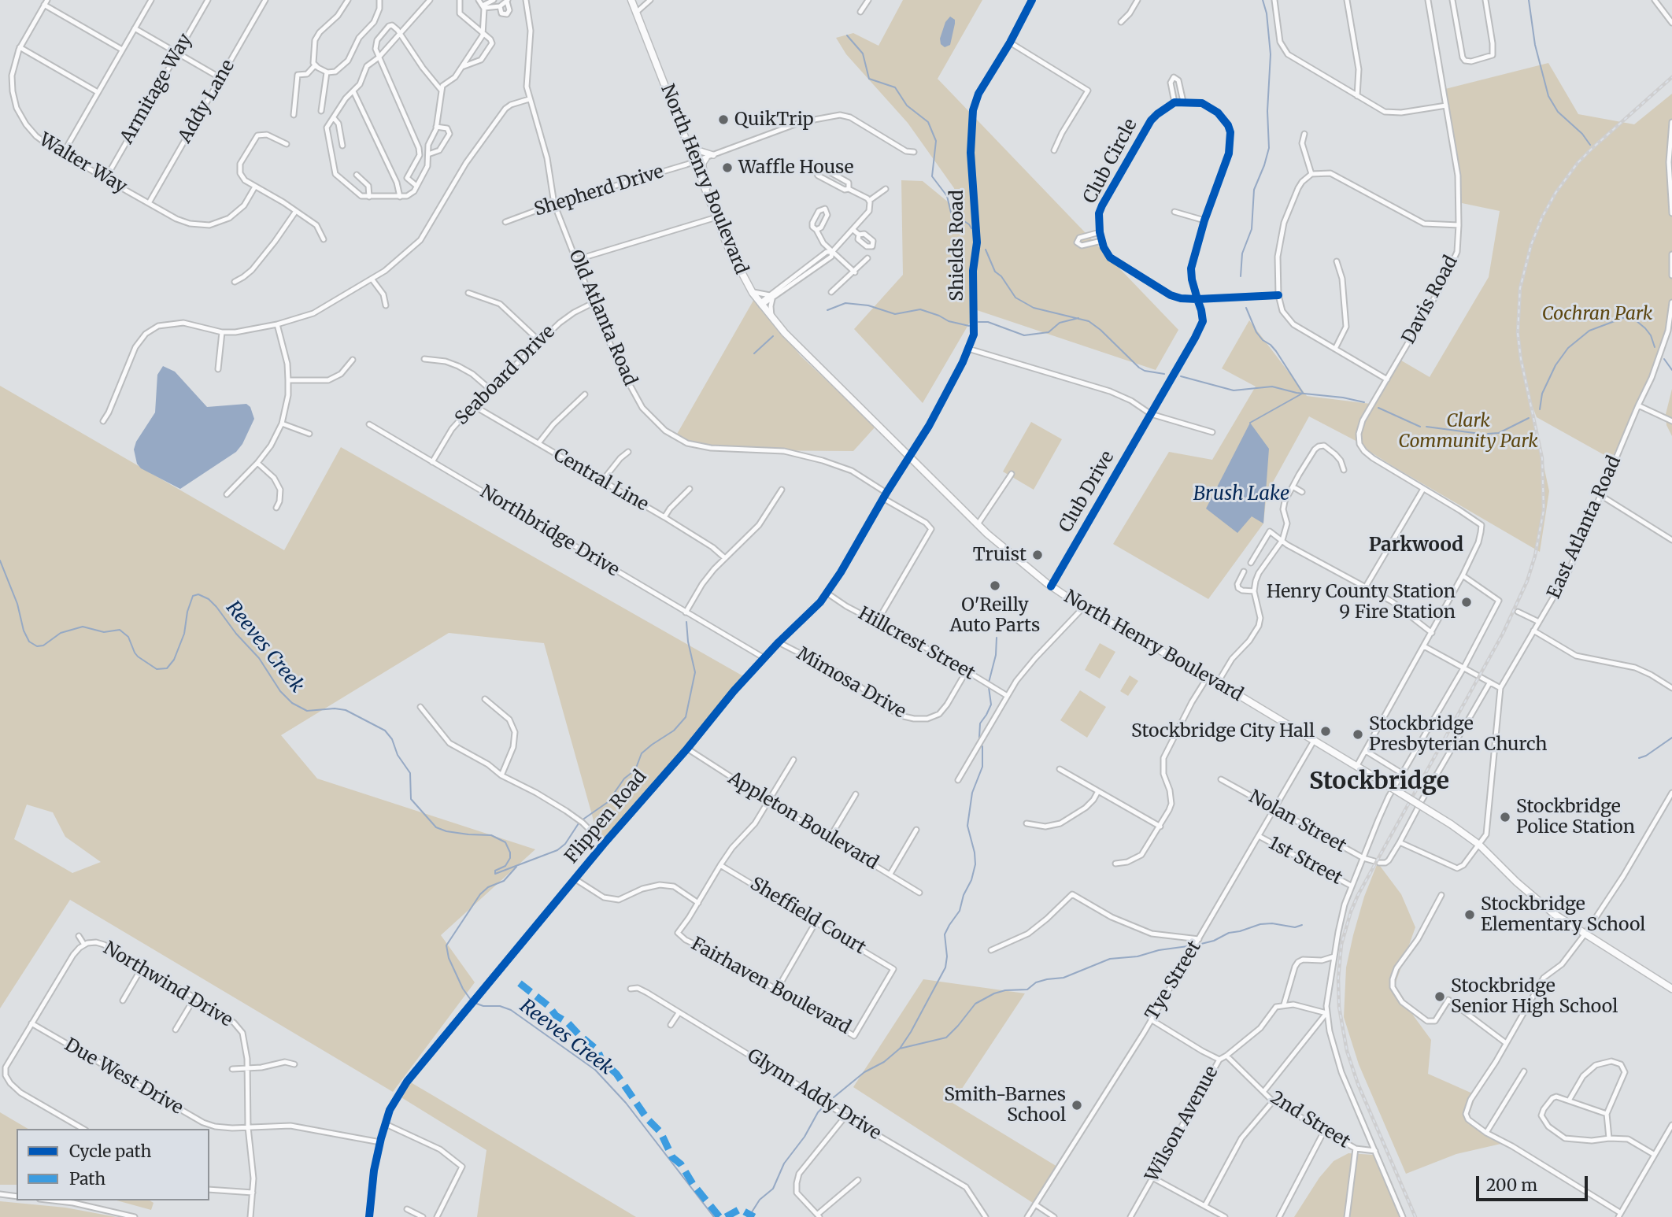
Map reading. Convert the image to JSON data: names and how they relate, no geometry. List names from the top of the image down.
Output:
{
  "streets": {
    "highway": ["North Henry Boulevard"],
    "street": [
      "Armitage Way",
      "Addy Lane",
      "Club Circle",
      "Walter Way",
      "Shepherd Drive",
      "Shields Road",
      "Davis Road",
      "Old Atlanta Road",
      "Seaboard Drive",
      "Central Line",
      "Club Drive",
      "East Atlanta Road",
      "Northbridge Drive",
      "Hillcrest Street",
      "Mimosa Drive",
      "Flippen Road",
      "Appleton Boulevard",
      "Nolan Street",
      "1st Street",
      "Sheffield Court",
      "Tye Street",
      "Northwind Drive",
      "Fairhaven Boulevard",
      "Due West Drive",
      "Glynn Addy Drive",
      "2nd Street",
      "Wilson Avenue"
    ]
  },
  "crossings": [
    ["Armitage Way", "Walter Way"],
    ["Addy Lane", "Walter Way"],
    ["North Henry Boulevard", "Shepherd Drive"],
    ["North Henry Boulevard", "Shields Road"],
    ["North Henry Boulevard", "Club Drive"],
    ["North Henry Boulevard", "East Atlanta Road"],
    ["North Henry Boulevard", "Flippen Road"],
    ["North Henry Boulevard", "Tye Street"],
    ["Shepherd Drive", "Old Atlanta Road"],
    ["Shields Road", "Flippen Road"],
    ["Old Atlanta Road", "Seaboard Drive"],
    ["Old Atlanta Road", "Flippen Road"],
    ["Seaboard Drive", "Central Line"],
    ["Seaboard Drive", "Northbridge Drive"],
    ["East Atlanta Road", "Nolan Street"],
    ["Northbridge Drive", "Flippen Road"],
    ["Hillcrest Street", "Mimosa Drive"],
    ["Hillcrest Street", "Flippen Road"],
    ["Mimosa Drive", "Flippen Road"],
    ["Flippen Road", "Appleton Boulevard"],
    ["Flippen Road", "Due West Drive"],
    ["Nolan Street", "Tye Street"],
    ["1st Street", "Tye Street"],
    ["Sheffield Court", "Fairhaven Boulevard"],
    ["Northwind Drive", "Due West Drive"],
    ["2nd Street", "Wilson Avenue"]
  ],
  "districts": ["Parkwood", "Stockbridge"],
  "water": ["Brush Lake", "Reeves Creek"],
  "parks": ["Cochran Park", "Clark Community Park"],
  "places": [
    "QuikTrip",
    "Waffle House",
    "Truist",
    "O'Reilly Auto Parts",
    "Henry County Station 9 Fire Station",
    "Stockbridge City Hall",
    "Stockbridge Presbyterian Church",
    "Stockbridge Police Station",
    "Stockbridge Elementary School",
    "Stockbridge Senior High School",
    "Smith-Barnes School"
  ],
  "legend": ["Cycle path", "Path"],
  "scale_bar": "200 m"
}
